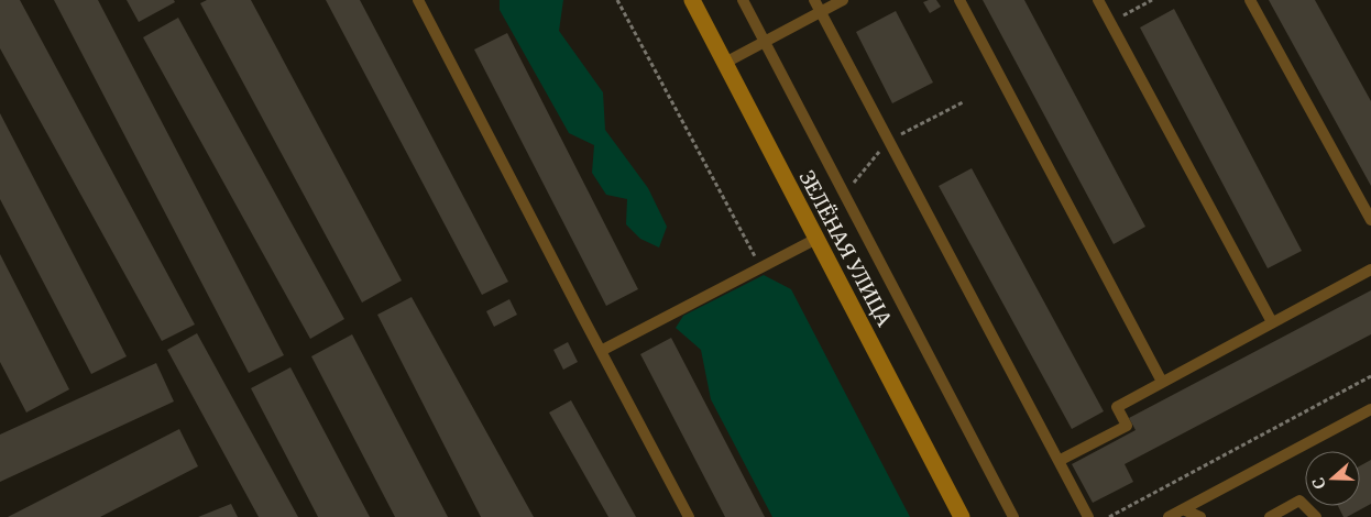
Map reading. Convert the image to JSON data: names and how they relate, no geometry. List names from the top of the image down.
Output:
{
  "streets": {
    "main road": ["ЗЕЛЁНАЯ УЛИЦА"]
  },
  "north": "left"
}
